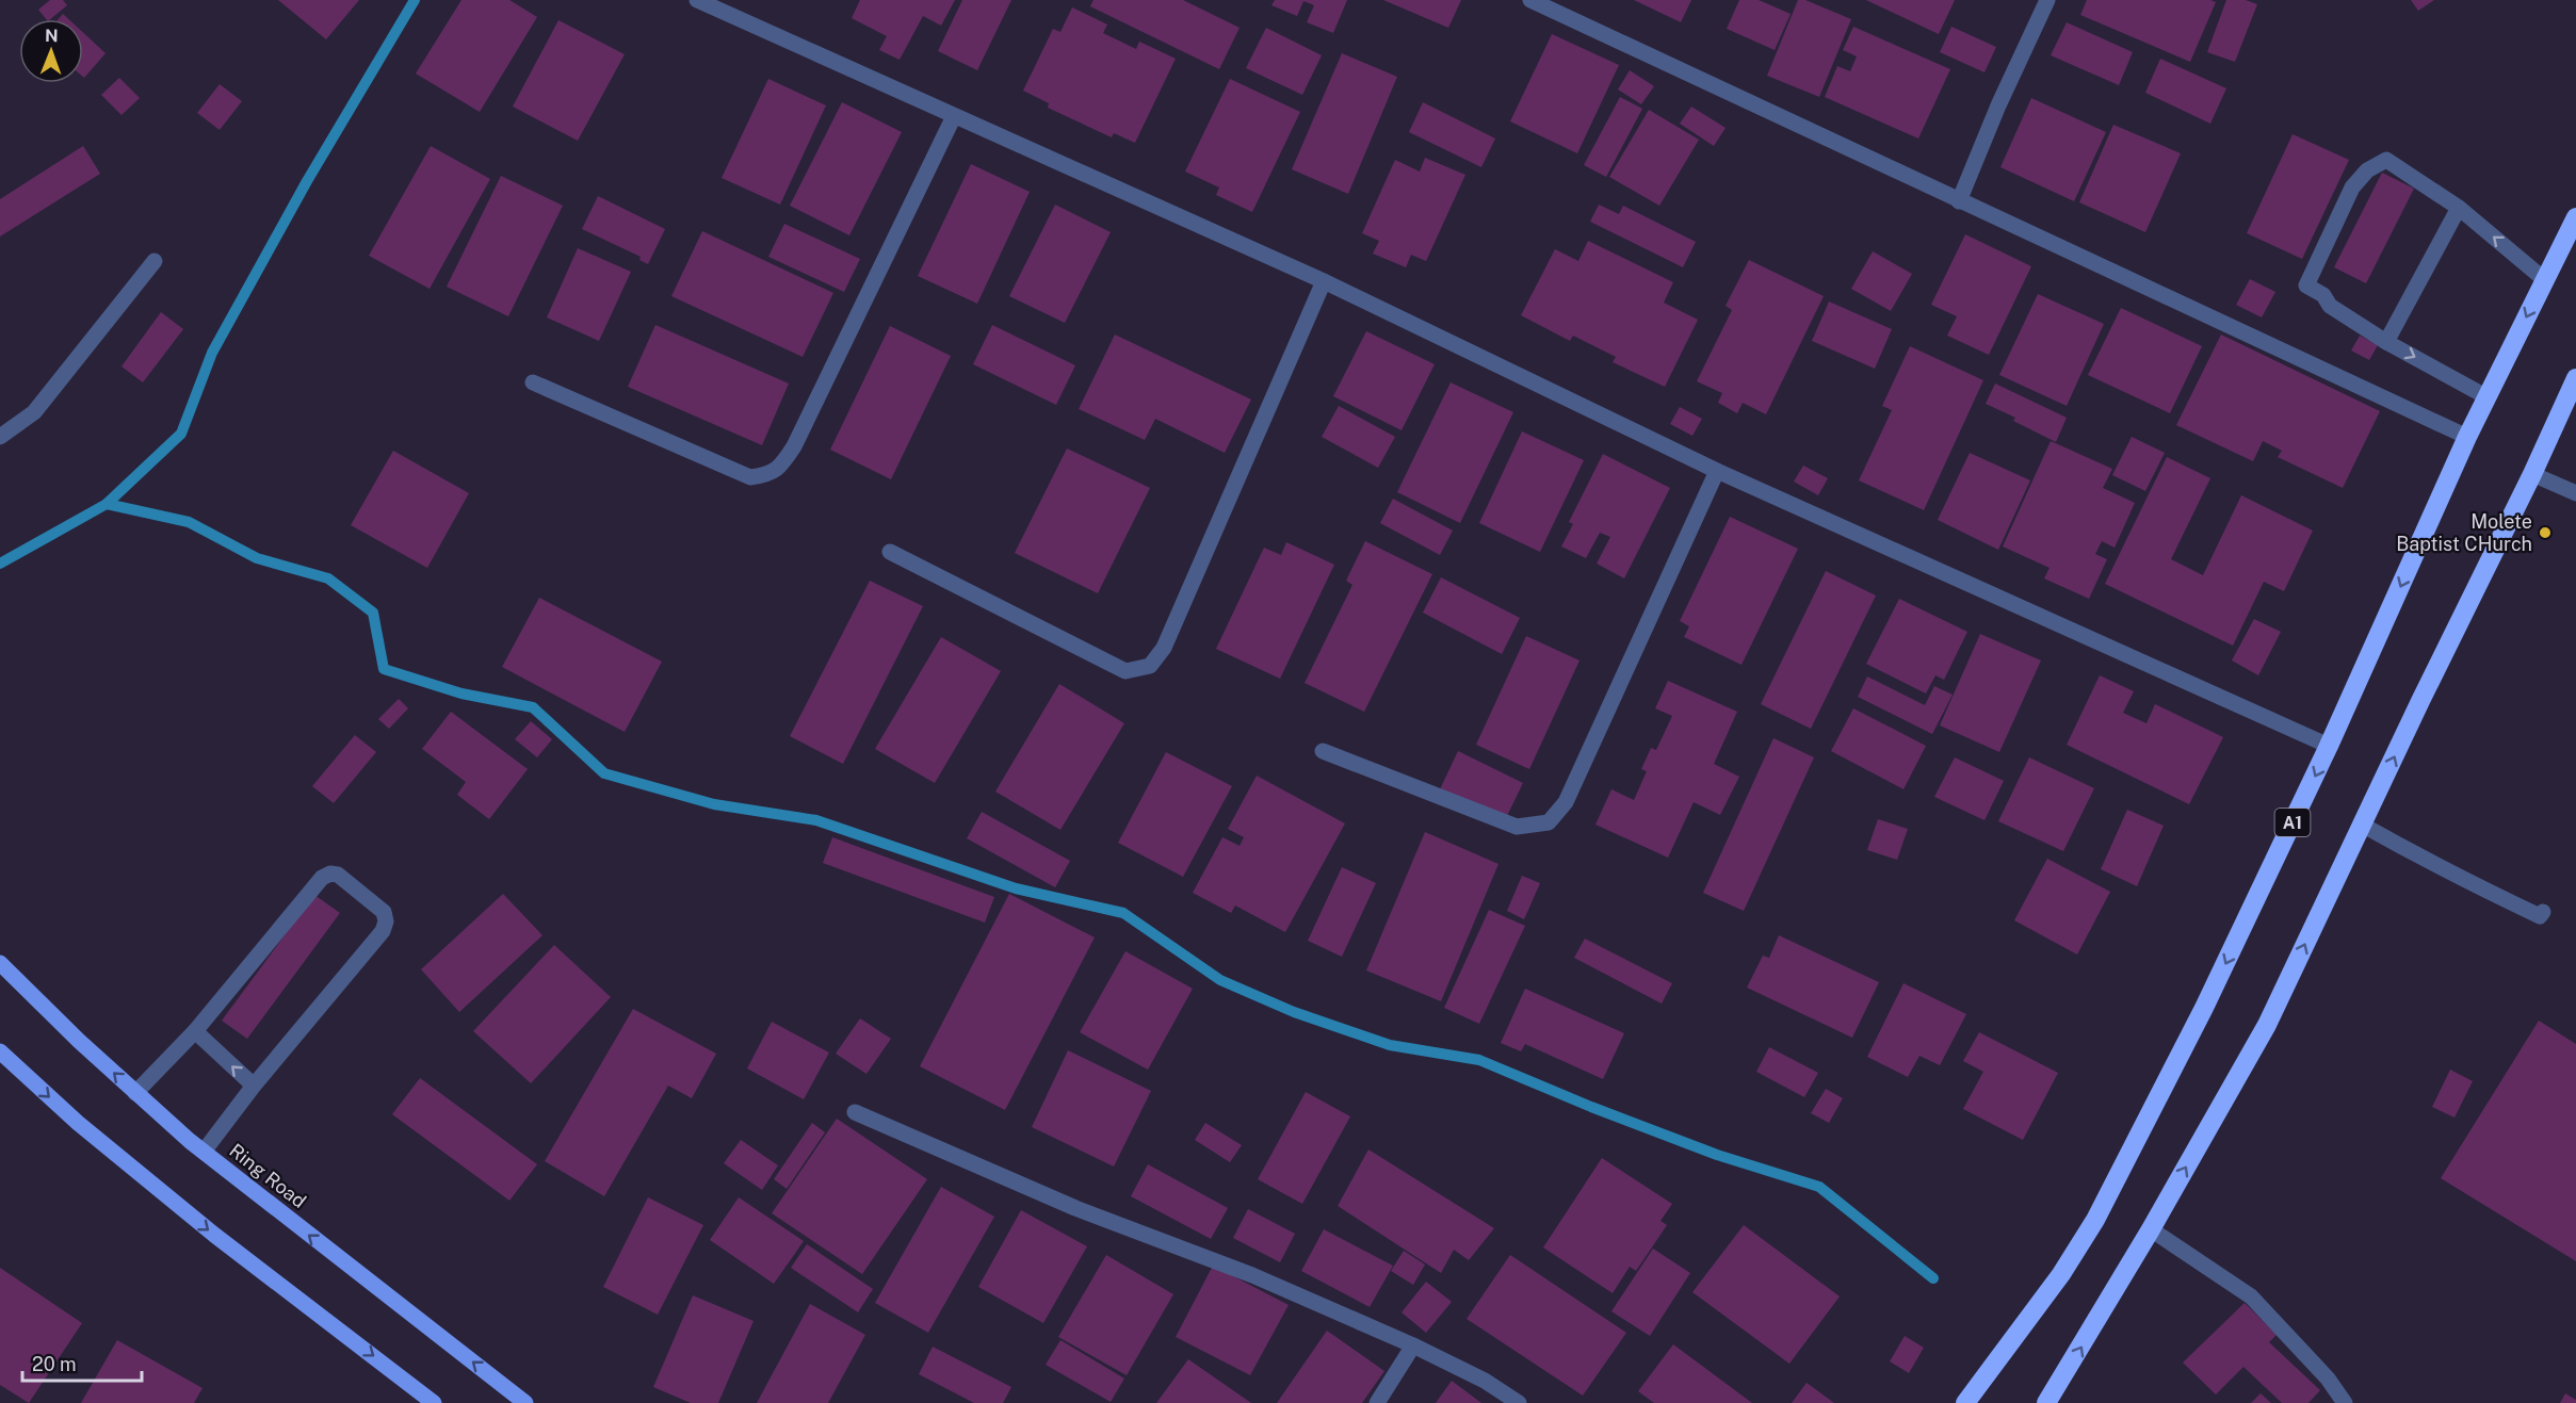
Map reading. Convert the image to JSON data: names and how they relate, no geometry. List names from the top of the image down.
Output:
{
  "streets": {
    "highway": ["A1"],
    "main road": ["Ring Road"]
  },
  "places": ["Molete Baptist CHurch"],
  "scale_bar": "20 m",
  "north": "top"
}
